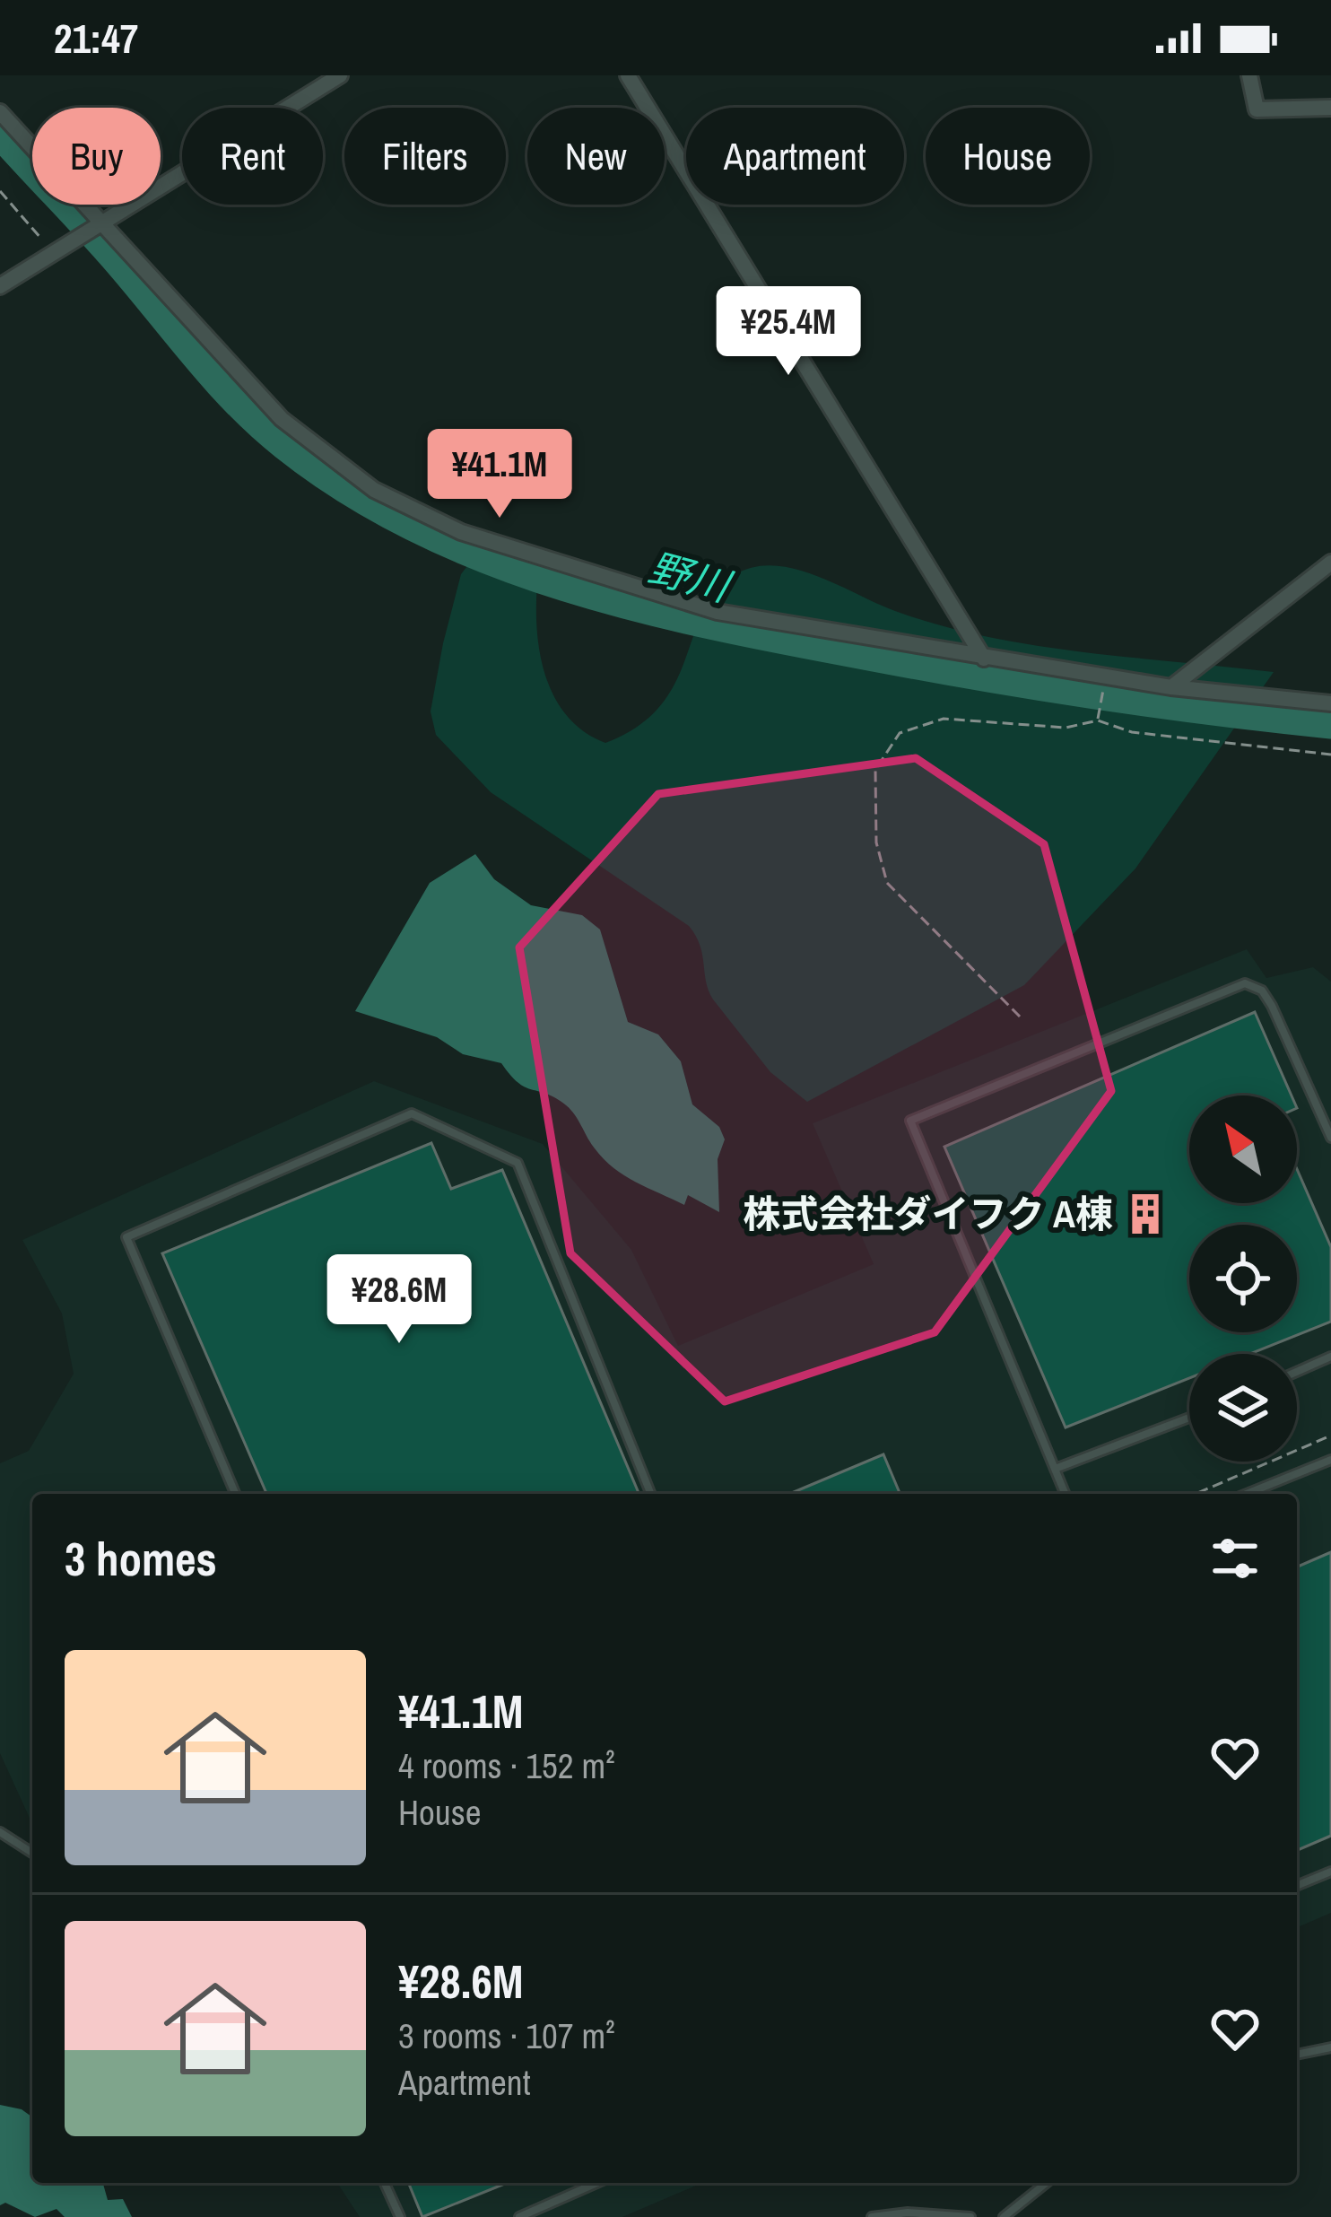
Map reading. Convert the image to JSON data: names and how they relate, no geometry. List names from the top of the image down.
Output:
{
  "water": ["野川"],
  "places": {
    "building": ["株式会社ダイフク A棟"]
  },
  "north": "top left",
  "page": {
    "status": "21:47",
    "chip": [
      "Buy",
      "Rent",
      "Filters",
      "New",
      "Apartment",
      "House"
    ],
    "price": ["¥25.4M", "¥41.1M", "¥28.6M"],
    "heading": "3 homes",
    "list": [
      {
        "name": "¥41.1M",
        "note": "4 rooms · 152 m² · House"
      },
      {
        "name": "¥28.6M",
        "note": "3 rooms · 107 m² · Apartment"
      }
    ]
  }
}
